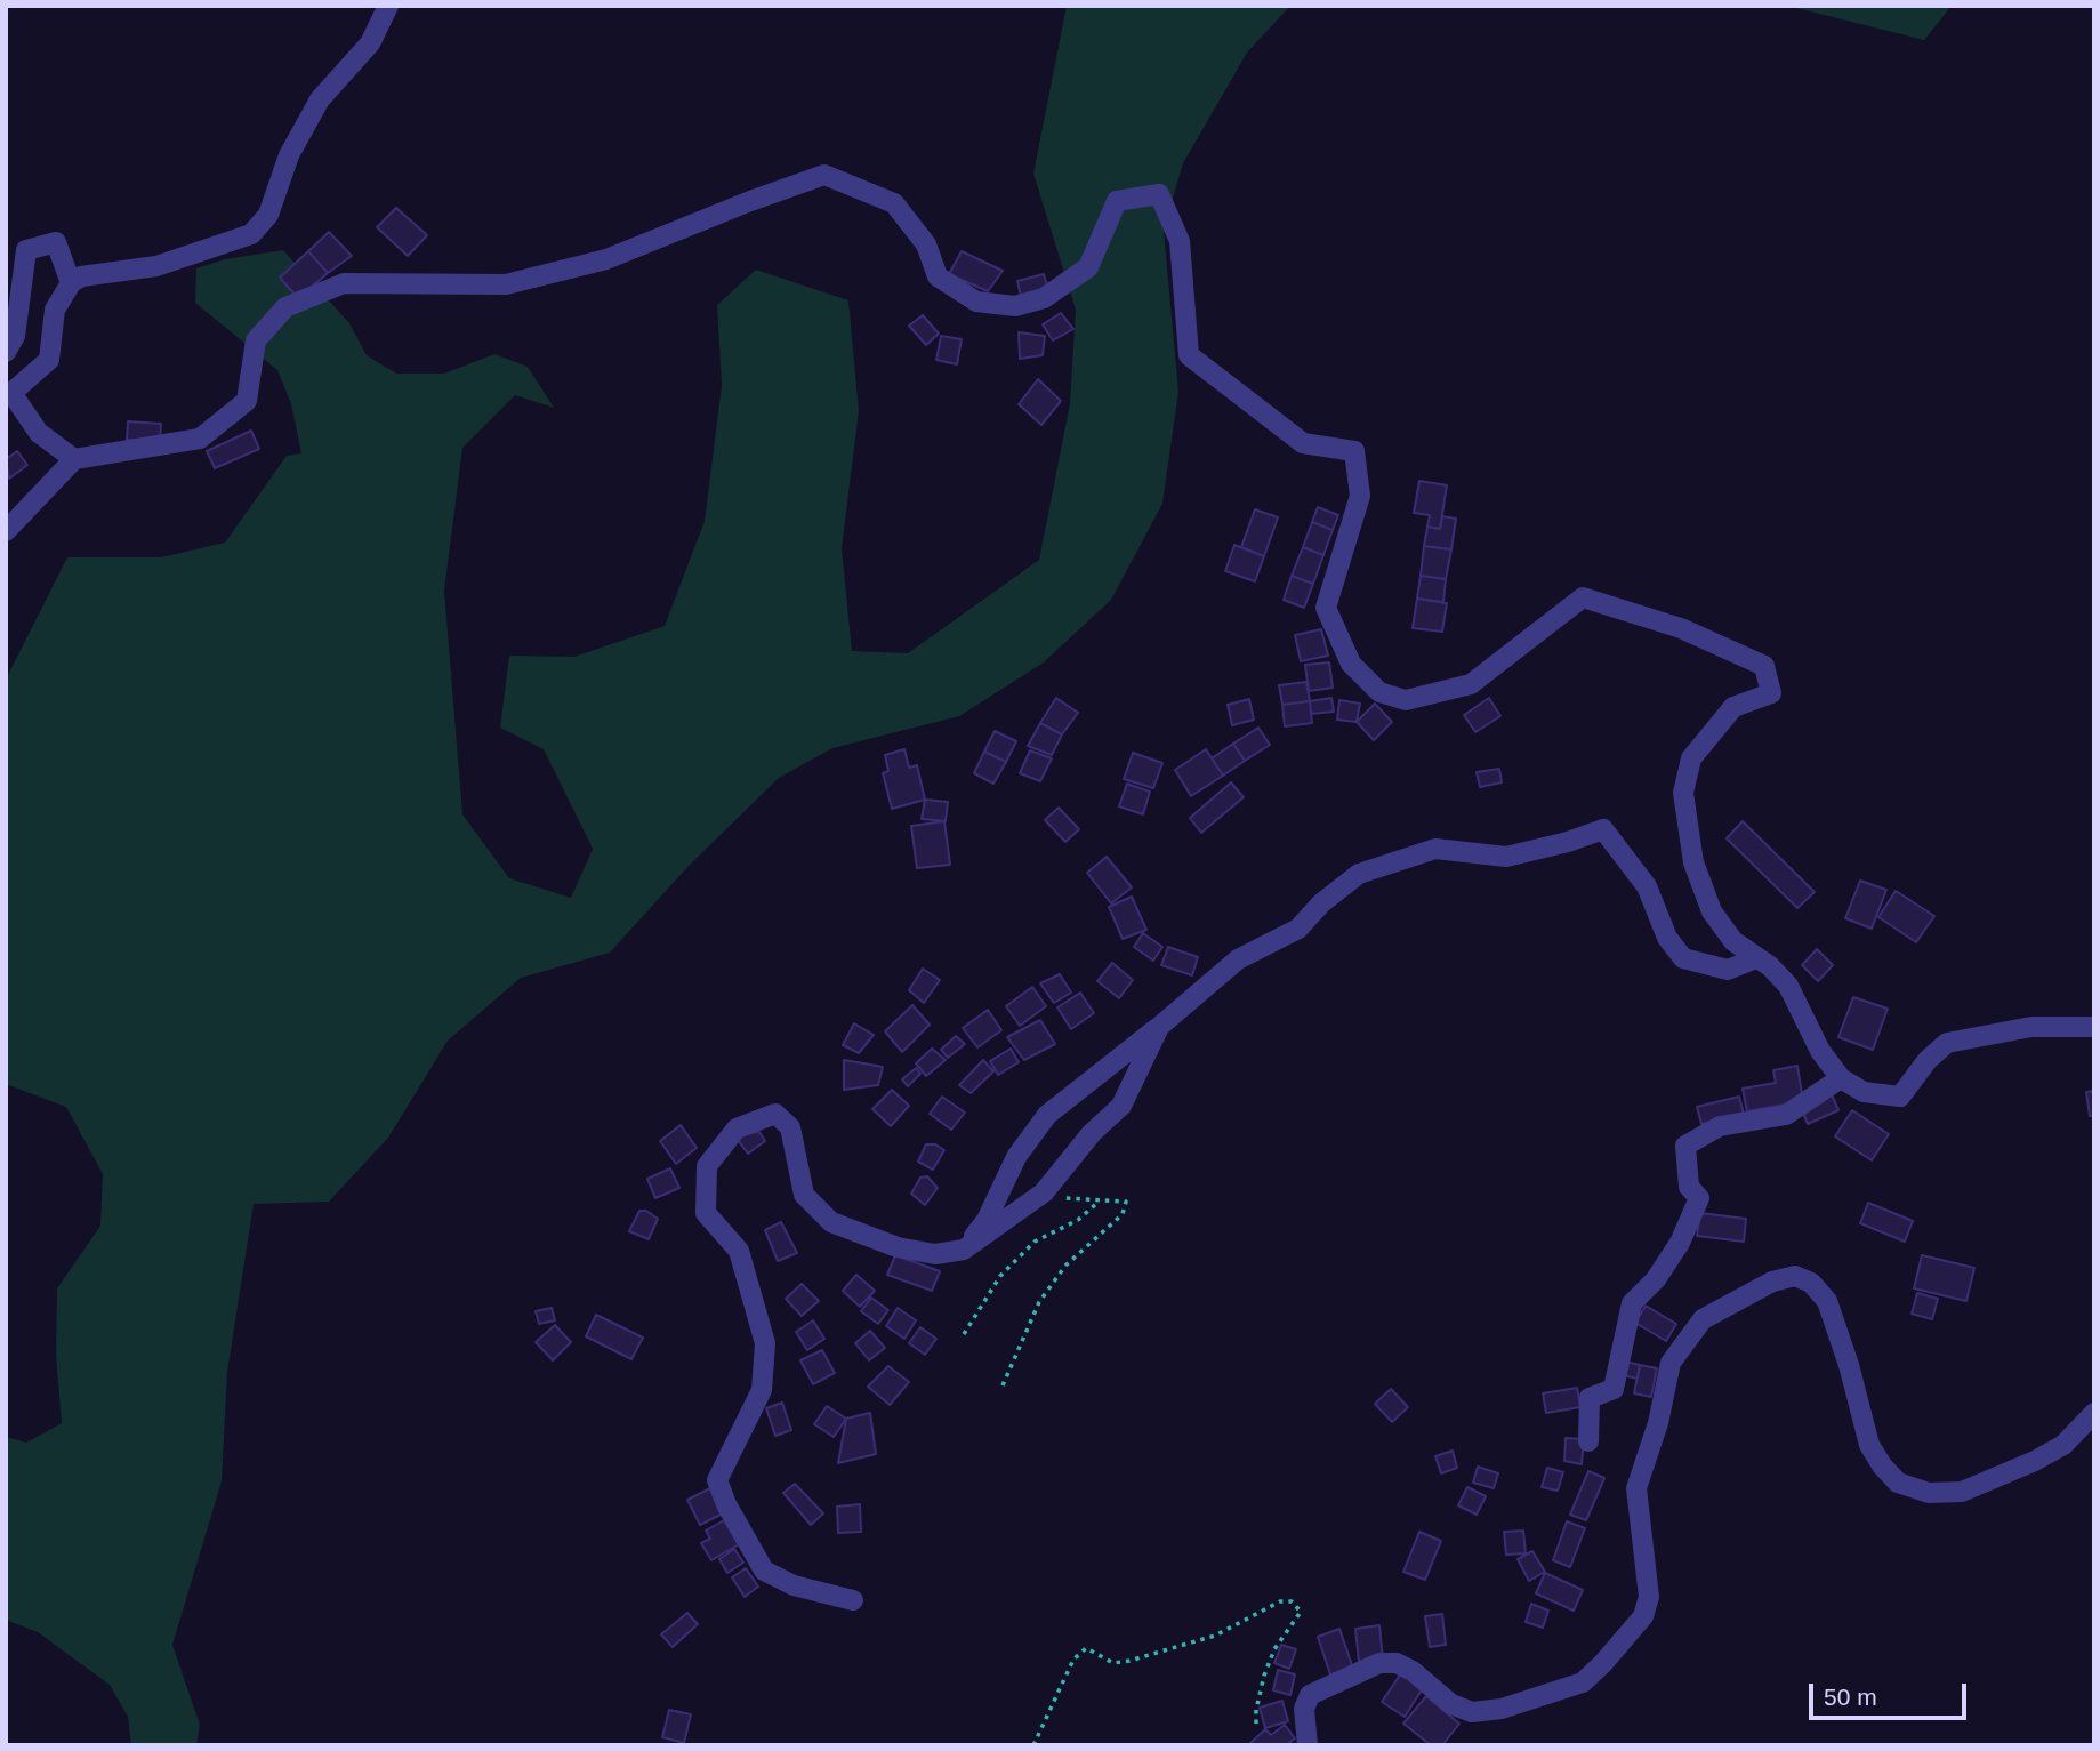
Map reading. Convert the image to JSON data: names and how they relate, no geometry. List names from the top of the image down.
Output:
{
  "scale_bar": "50 m"
}
